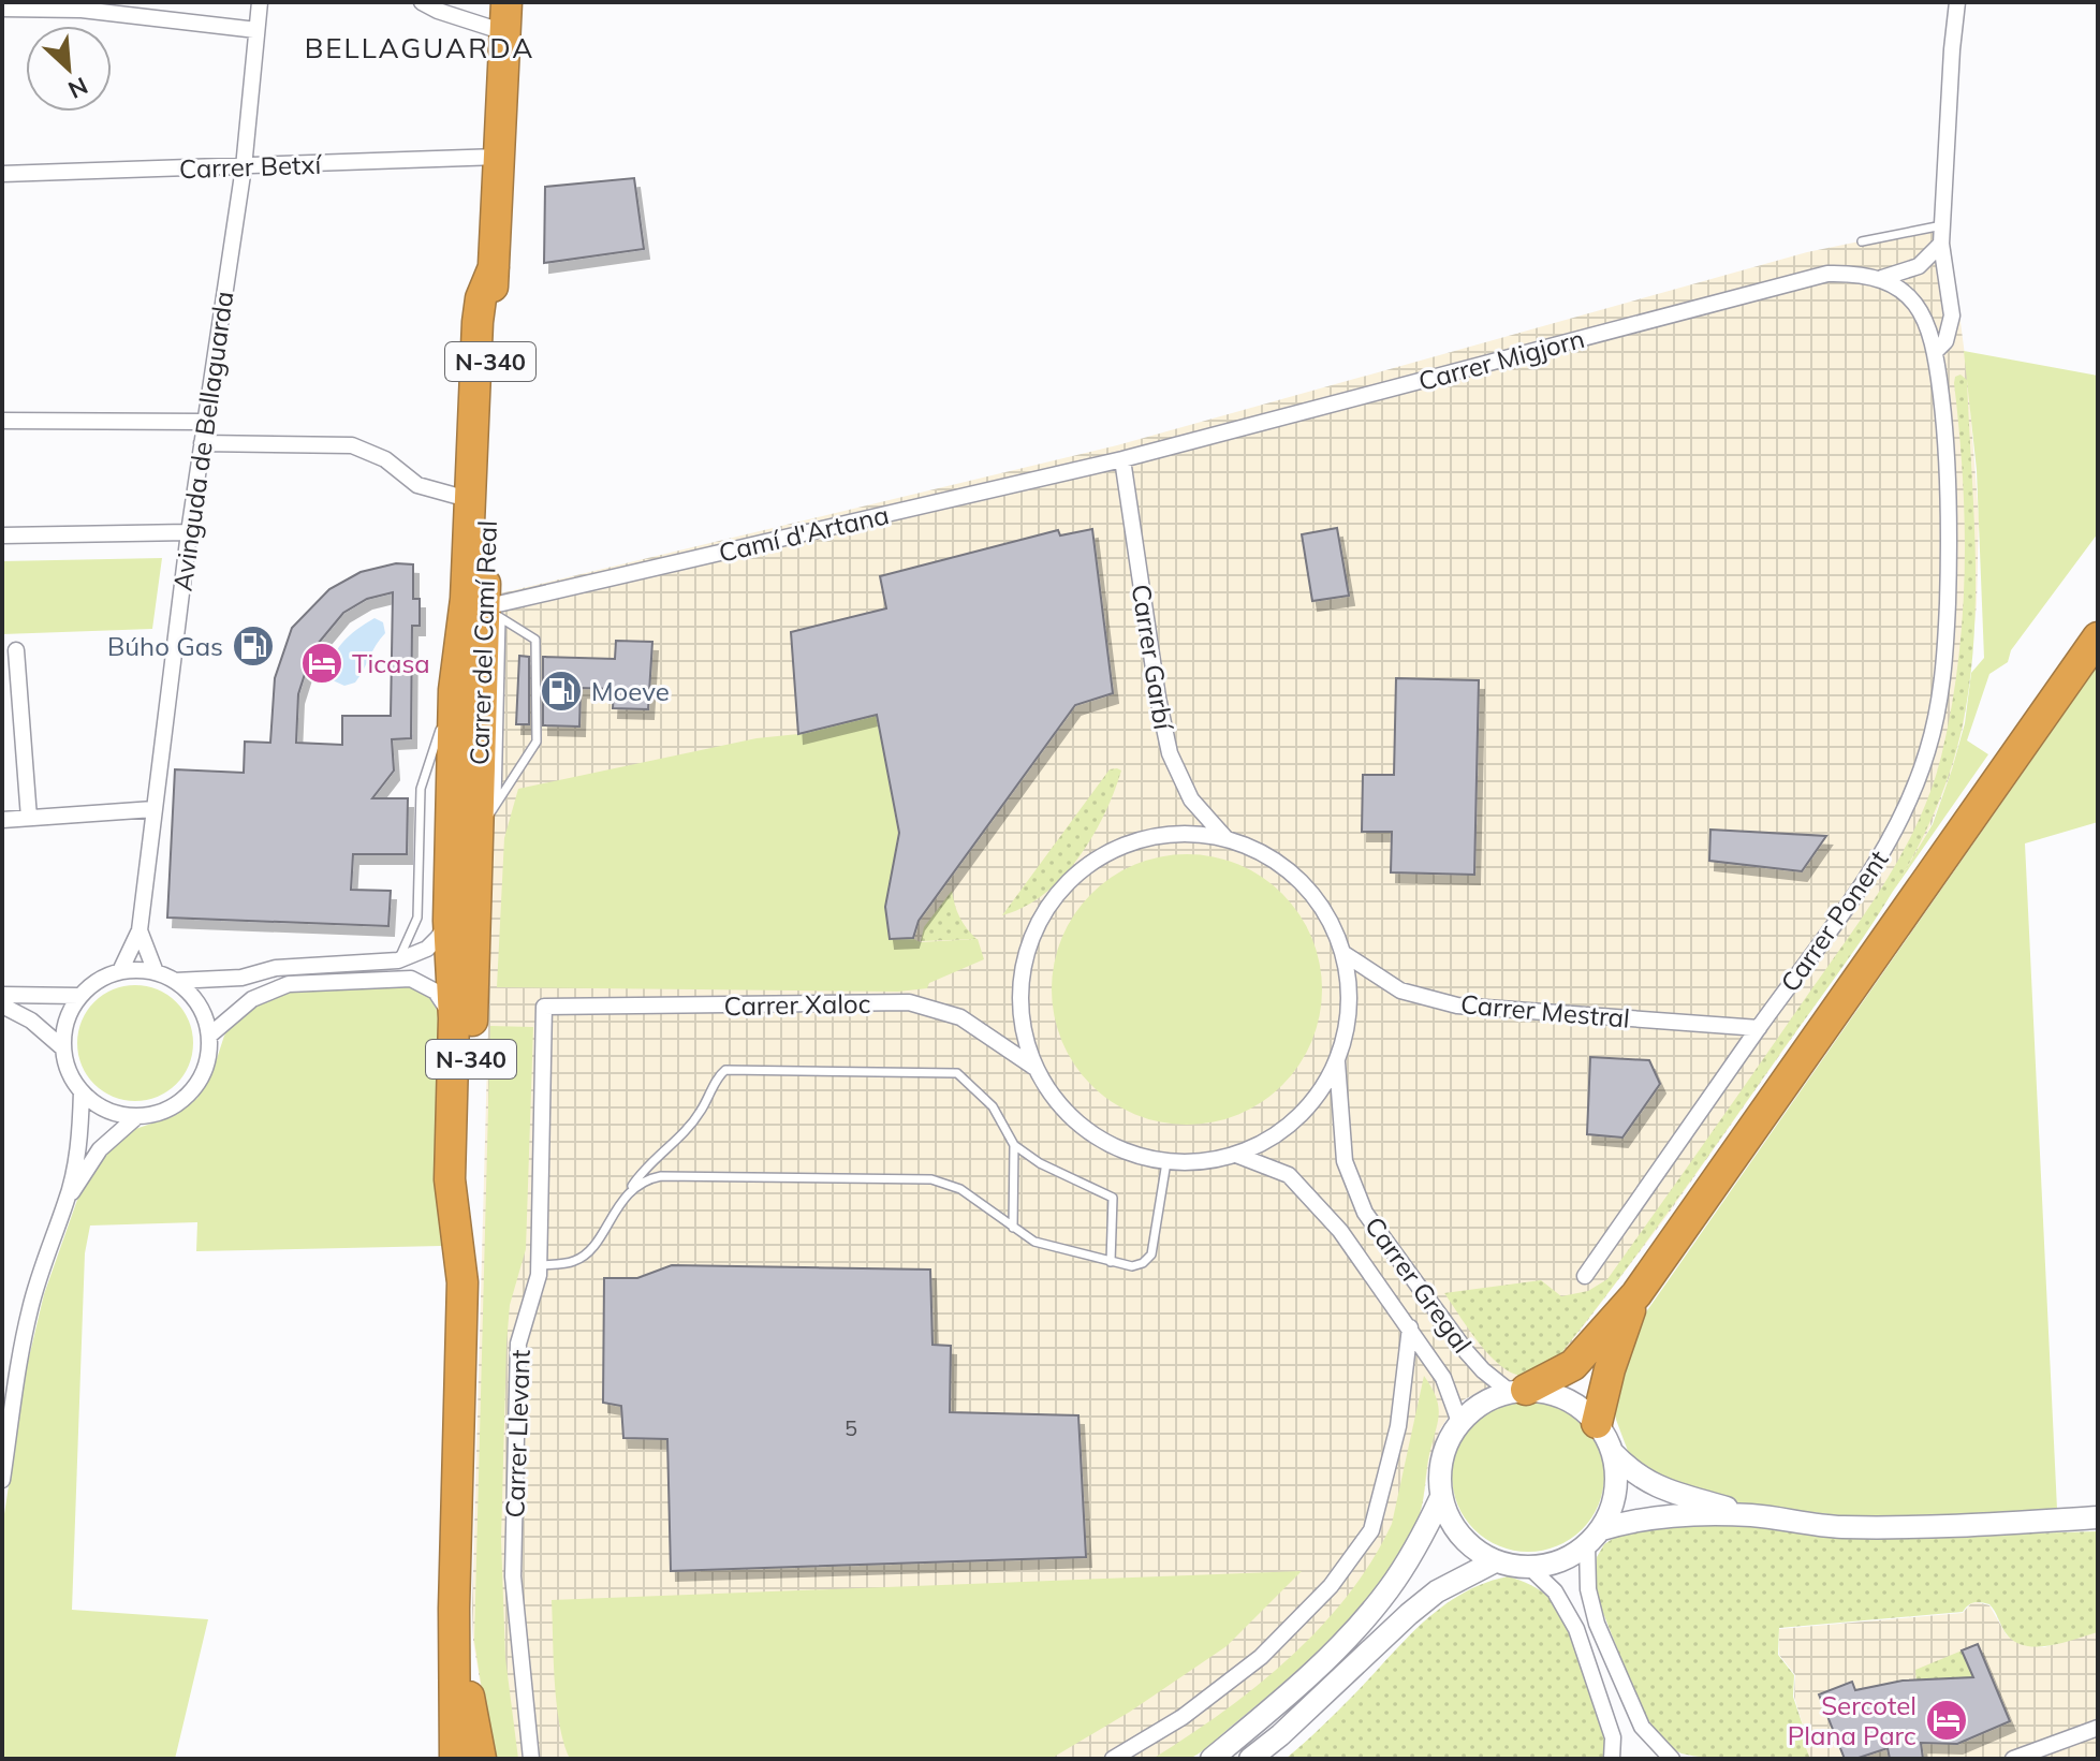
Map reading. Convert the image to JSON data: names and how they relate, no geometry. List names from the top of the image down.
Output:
{
  "streets": {
    "highway": ["N-340", "Carrer del Camí Real"],
    "street": [
      "Carrer Betxí",
      "Carrer Migjorn",
      "Avinguda de Bellaguarda",
      "Camí d'Artana",
      "Carrer Garbí",
      "Carrer Ponent",
      "Carrer Xaloc",
      "Carrer Mestral",
      "Carrer Gregal",
      "Carrer Llevant"
    ]
  },
  "crossings": [
    ["Carrer Betxí", "Avinguda de Bellaguarda"],
    ["Carrer Betxí", "Carrer del Camí Real"],
    ["Carrer Migjorn", "Camí d'Artana"],
    ["Carrer Migjorn", "Carrer Garbí"],
    ["Carrer Migjorn", "Carrer Ponent"],
    ["N-340", "Carrer del Camí Real"],
    ["Camí d'Artana", "Carrer del Camí Real"],
    ["Camí d'Artana", "Carrer Garbí"],
    ["Carrer Ponent", "Carrer Mestral"],
    ["Carrer Xaloc", "Carrer Llevant"]
  ],
  "districts": ["BELLAGUARDA"],
  "places": {
    "fuel station": ["Búho Gas", "Moeve"],
    "hotel": ["Ticasa", "Sercotel Plana Parc"]
  },
  "house_numbers": ["5"],
  "north": "bottom right"
}
